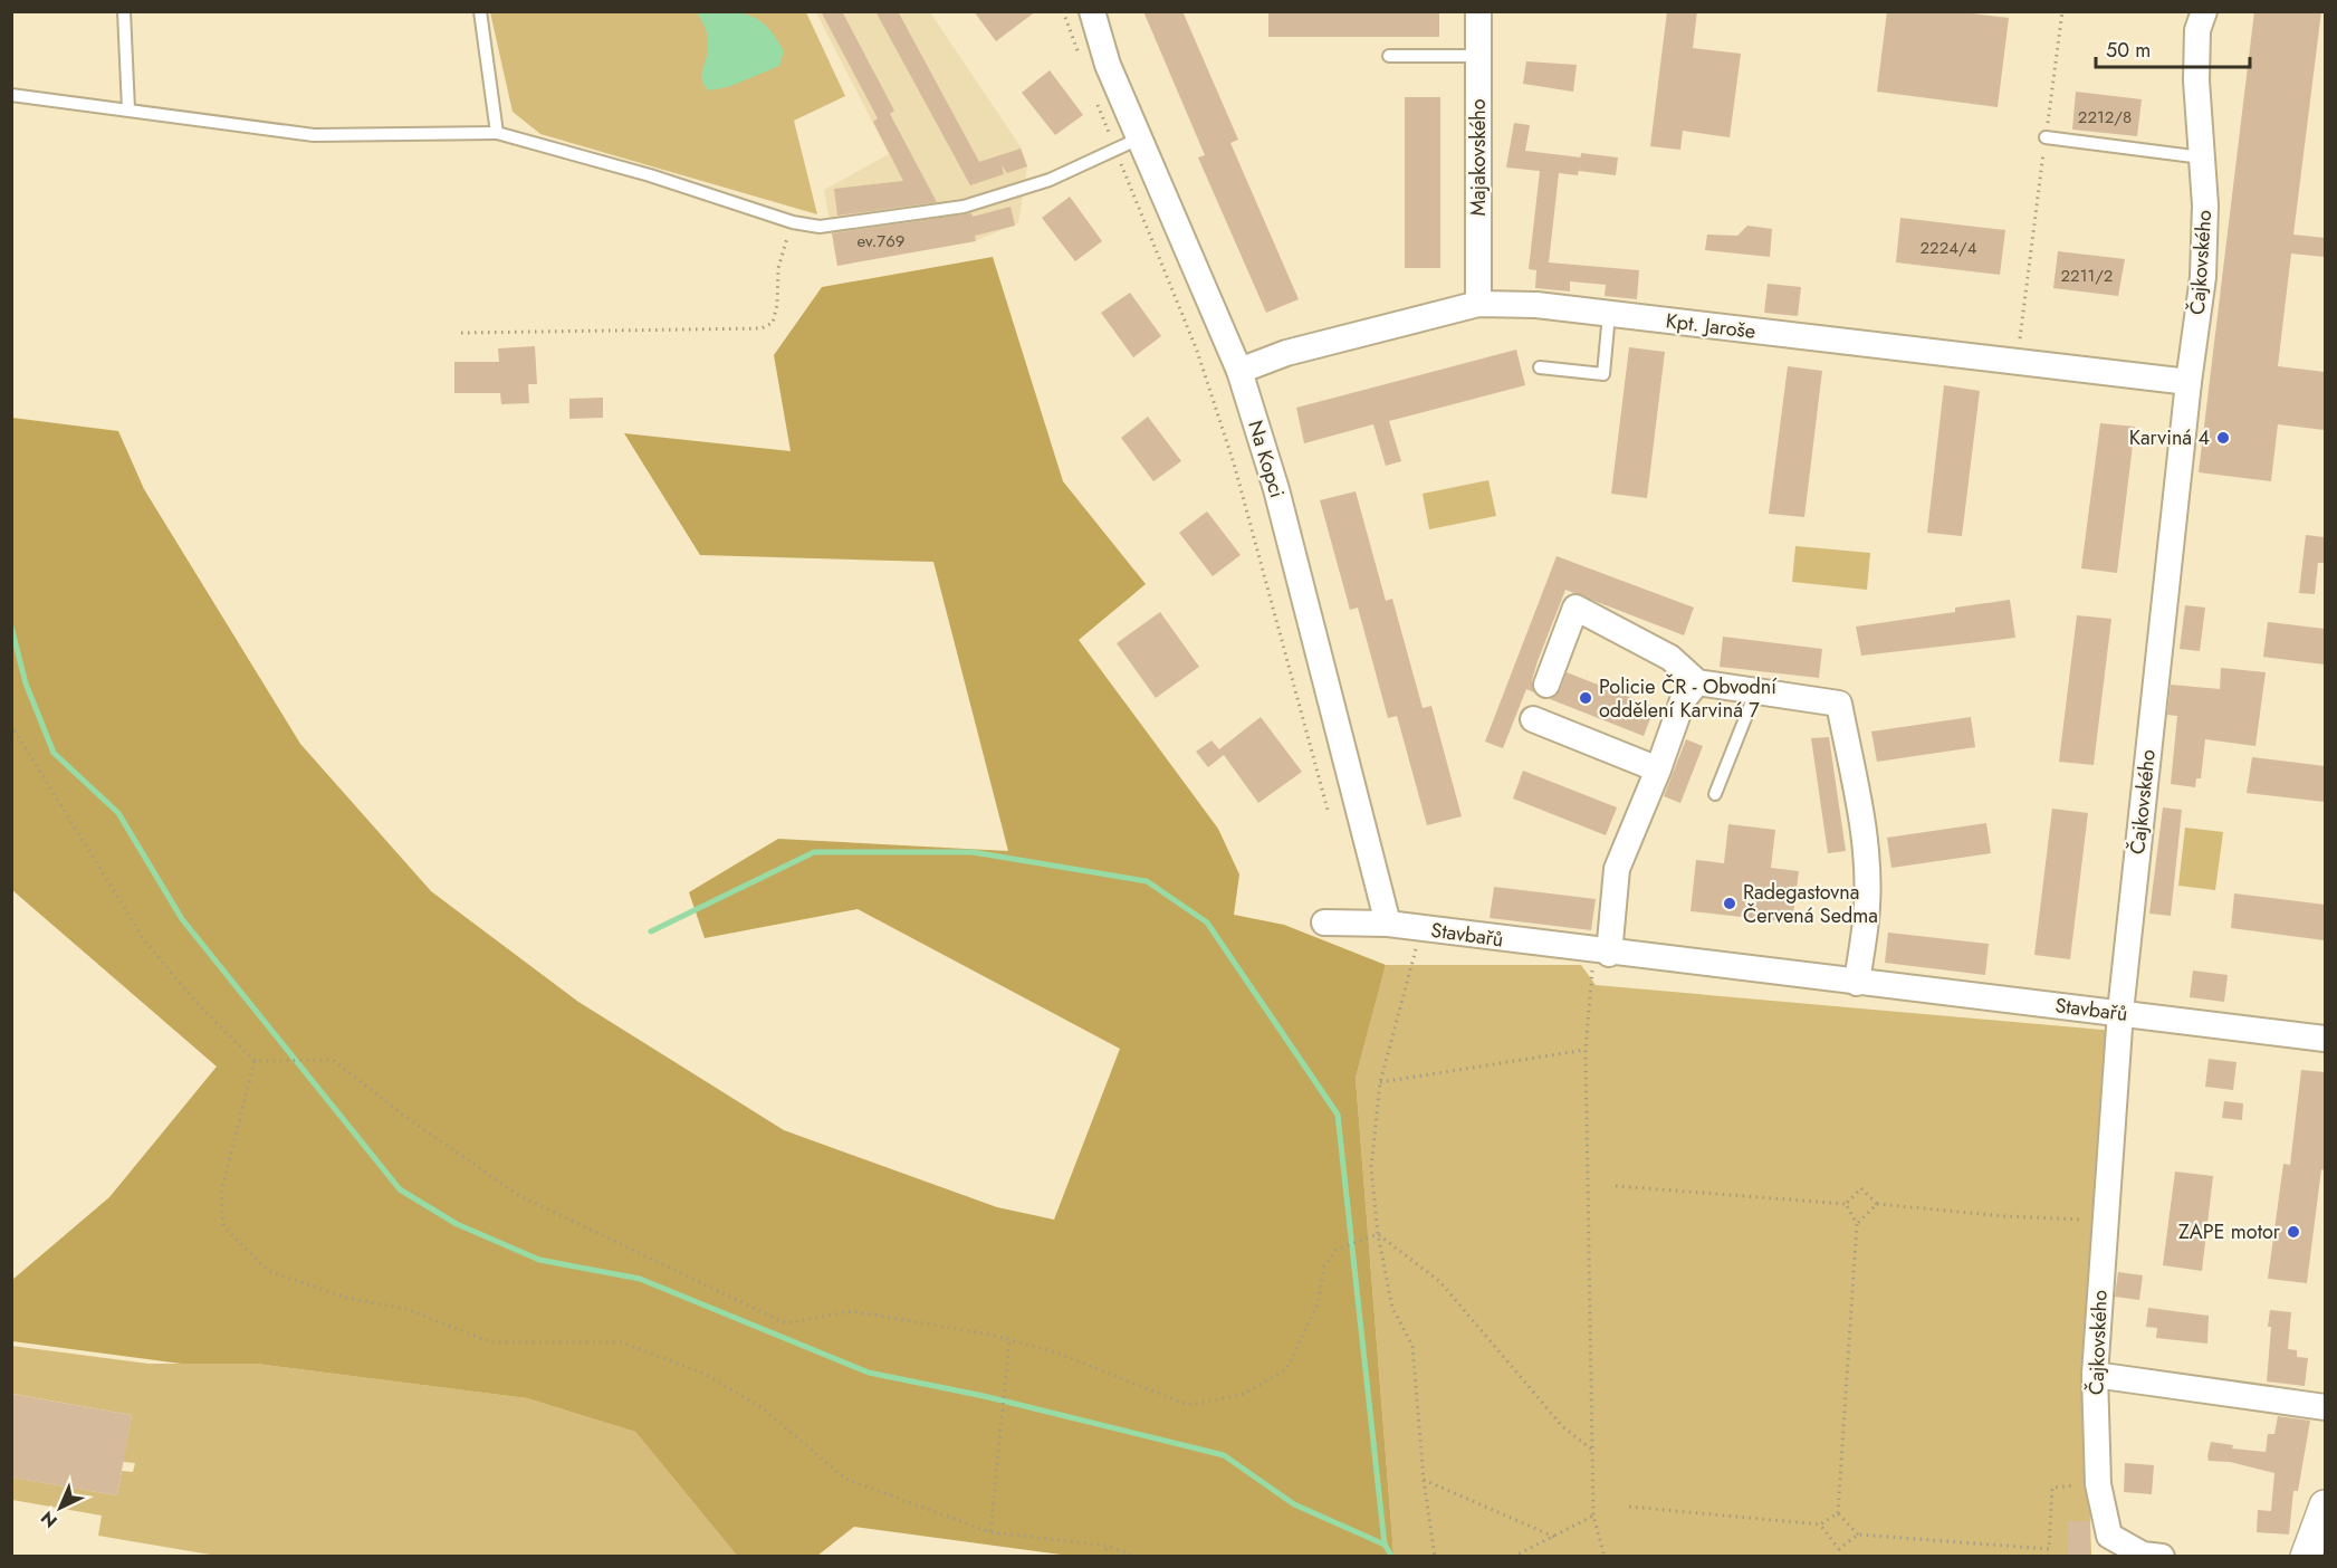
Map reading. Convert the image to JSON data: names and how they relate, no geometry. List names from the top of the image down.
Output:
{
  "streets": {
    "street": [
      "Majakovského",
      "Čajkovského",
      "Kpt. Jaroše",
      "Na Kopci",
      "Stavbařů"
    ]
  },
  "crossings": [
    ["Majakovského", "Kpt. Jaroše"],
    ["Čajkovského", "Kpt. Jaroše"],
    ["Čajkovského", "Stavbařů"],
    ["Kpt. Jaroše", "Na Kopci"],
    ["Na Kopci", "Stavbařů"]
  ],
  "places": [
    "Karviná 4",
    "Policie ČR - Obvodní oddělení Karviná 7",
    "Radegastovna Červená Sedma",
    "ZAPE motor"
  ],
  "house_numbers": [
    "2212/8",
    "ev.769",
    "2224/4",
    "2211/2"
  ],
  "scale_bar": "50 m",
  "north": "bottom left"
}
